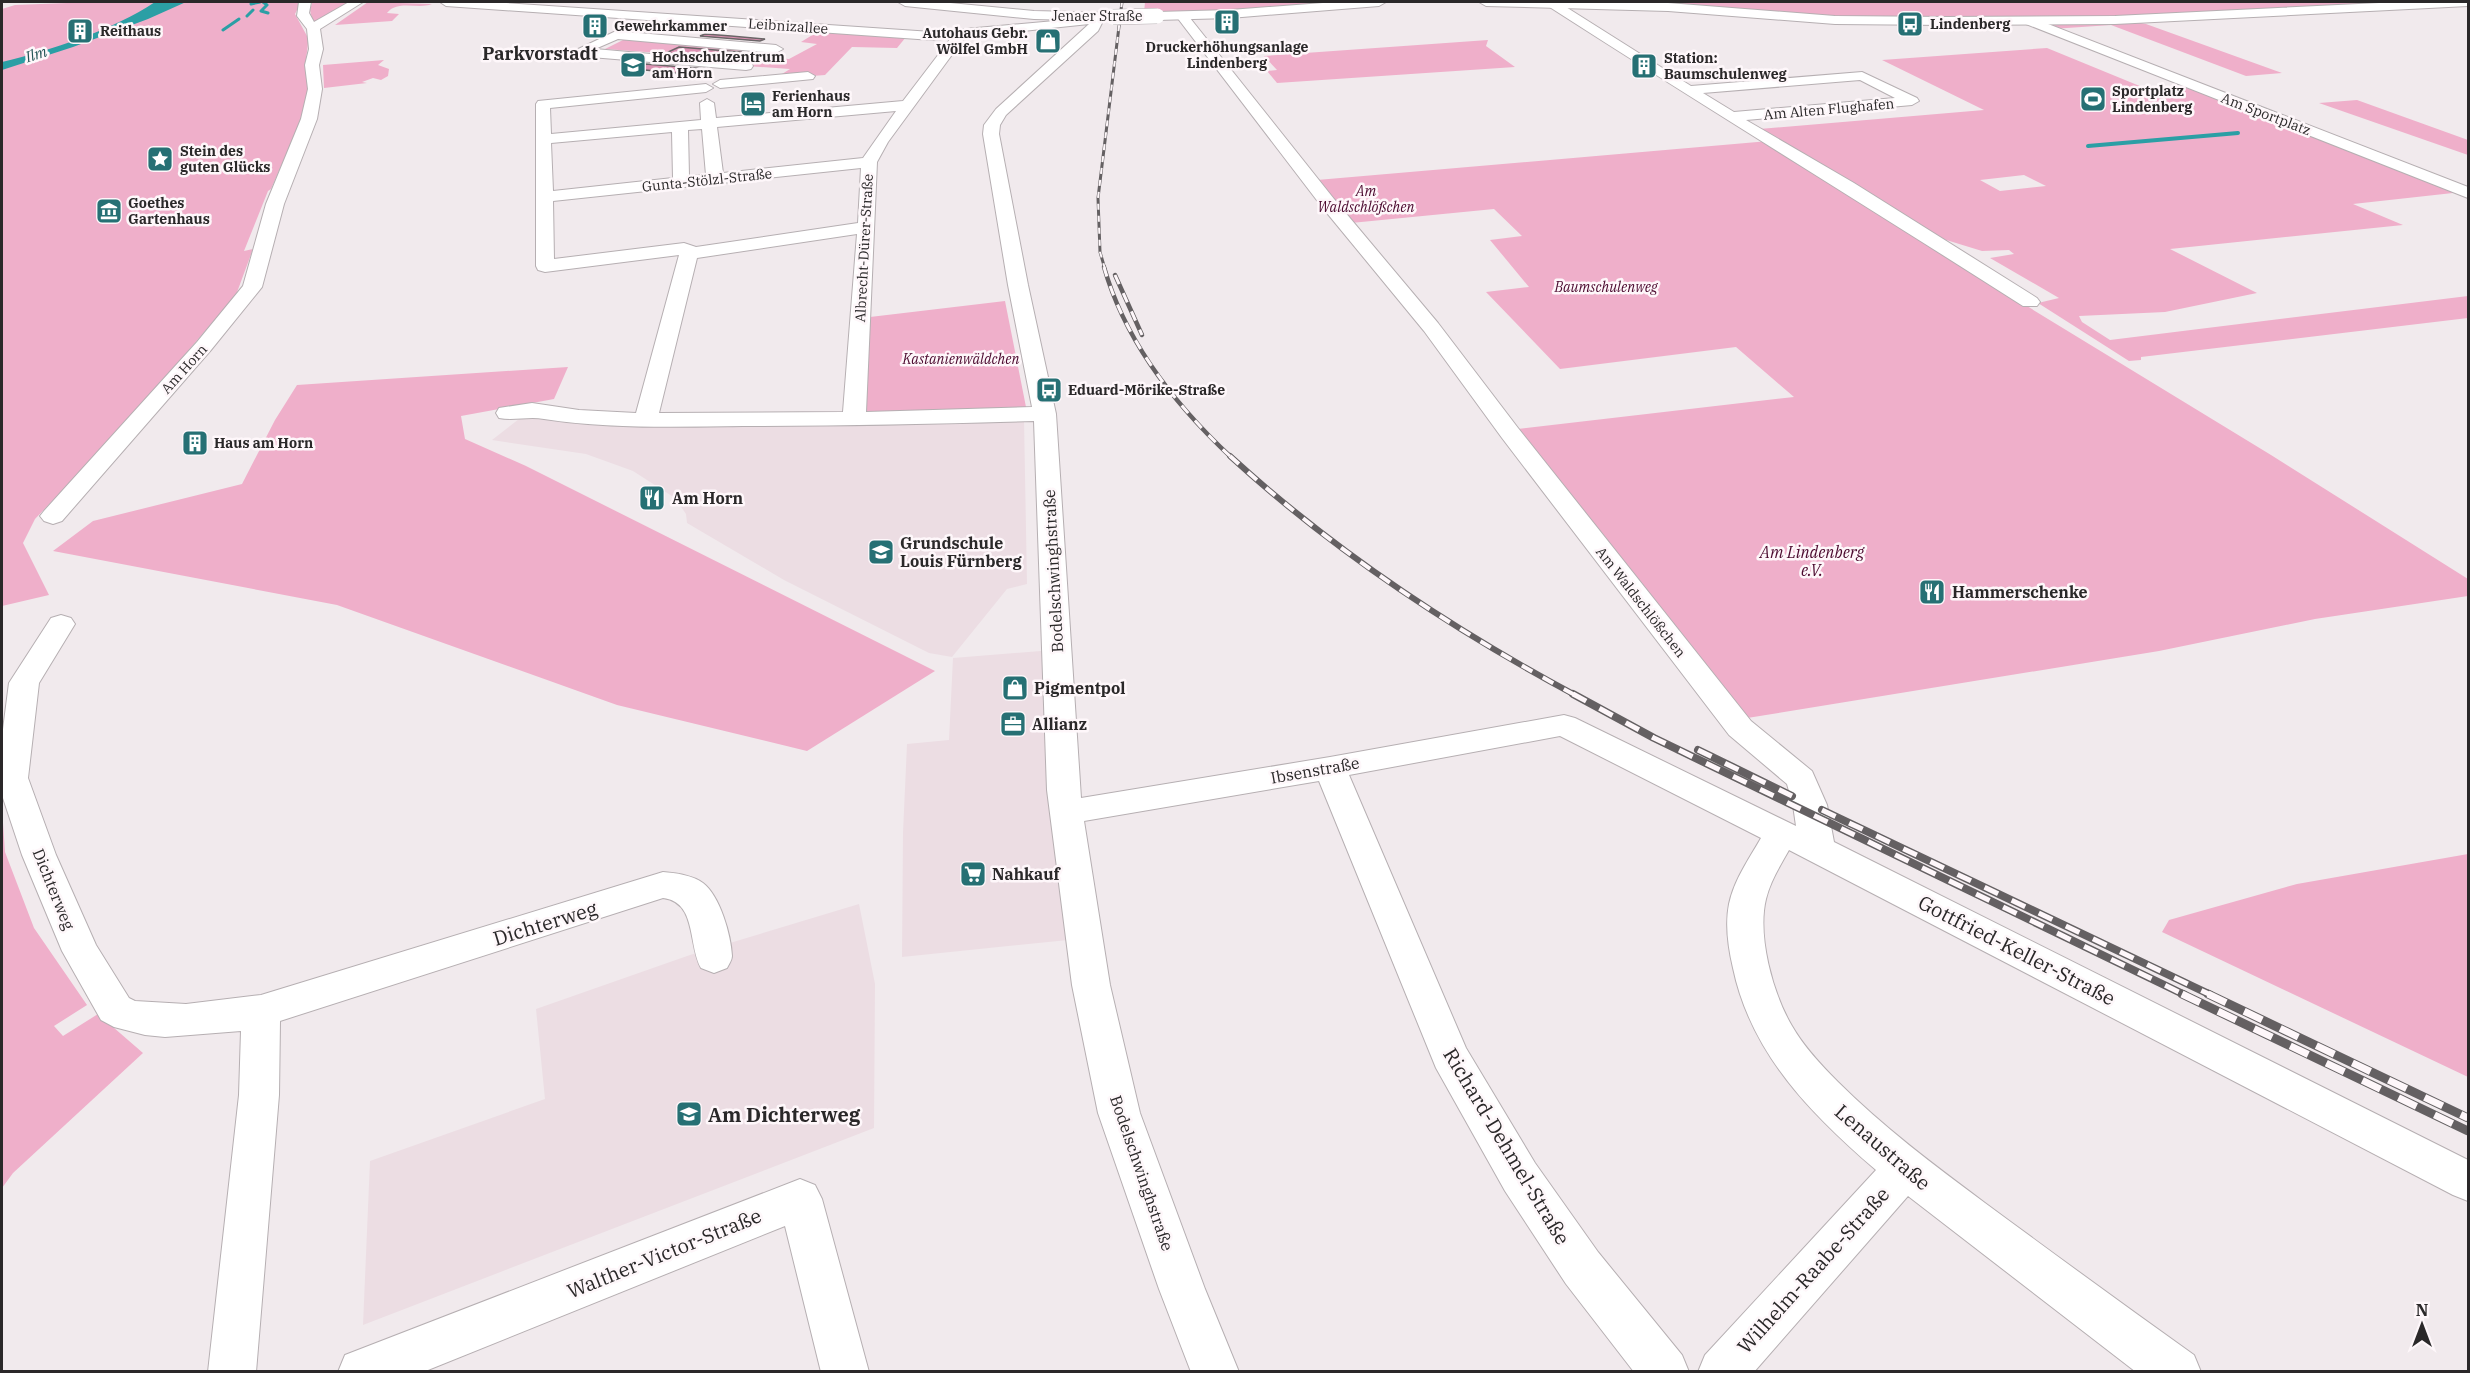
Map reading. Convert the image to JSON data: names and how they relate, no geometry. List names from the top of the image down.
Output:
{
  "streets": {
    "main road": ["Jenaer Straße"],
    "street": [
      "Leibnizallee",
      "Am Alten Flughafen",
      "Am Sportplatz",
      "Gunta-Stölzl-Straße",
      "Albrecht-Dürer-Straße",
      "Am Horn",
      "Bodelschwinghstraße",
      "Am Waldschlößchen",
      "Ibsenstraße",
      "Dichterweg",
      "Gottfried-Keller-Straße",
      "Richard-Dehmel-Straße",
      "Lenaustraße",
      "Walther-Victor-Straße",
      "Wilhelm-Raabe-Straße"
    ]
  },
  "crossings": [
    ["Jenaer Straße", "Leibnizallee"],
    ["Jenaer Straße", "Bodelschwinghstraße"],
    ["Jenaer Straße", "Am Waldschlößchen"],
    ["Leibnizallee", "Albrecht-Dürer-Straße"],
    ["Leibnizallee", "Bodelschwinghstraße"],
    ["Gunta-Stölzl-Straße", "Albrecht-Dürer-Straße"],
    ["Bodelschwinghstraße", "Ibsenstraße"],
    ["Am Waldschlößchen", "Gottfried-Keller-Straße"],
    ["Am Waldschlößchen", "Lenaustraße"],
    ["Ibsenstraße", "Gottfried-Keller-Straße"],
    ["Ibsenstraße", "Richard-Dehmel-Straße"],
    ["Gottfried-Keller-Straße", "Lenaustraße"],
    ["Lenaustraße", "Wilhelm-Raabe-Straße"]
  ],
  "districts": ["Parkvorstadt"],
  "water": ["Ilm"],
  "parks": [
    "Am Waldschlößchen",
    "Baumschulenweg",
    "Kastanienwäldchen",
    "Am Lindenberg e.V."
  ],
  "places": {
    "building": [
      "Druckerhöhungsanlage Lindenberg",
      "Gewehrkammer",
      "Reithaus",
      "Station: Baumschulenweg",
      "Haus am Horn"
    ],
    "bus stop": ["Lindenberg", "Eduard-Mörike-Straße"],
    "shop": ["Autohaus Gebr. Wölfel GmbH", "Pigmentpol"],
    "school or university": ["Hochschulzentrum am Horn", "Grundschule Louis Fürnberg", "Am Dichterweg"],
    "sports": ["Sportplatz Lindenberg"],
    "hotel": ["Ferienhaus am Horn"],
    "place": ["Stein des guten Glücks"],
    "museum": ["Goethes Gartenhaus"],
    "restaurant": ["Am Horn", "Hammerschenke"],
    "office": ["Allianz"],
    "supermarket": ["Nahkauf"]
  },
  "north": "top"
}
